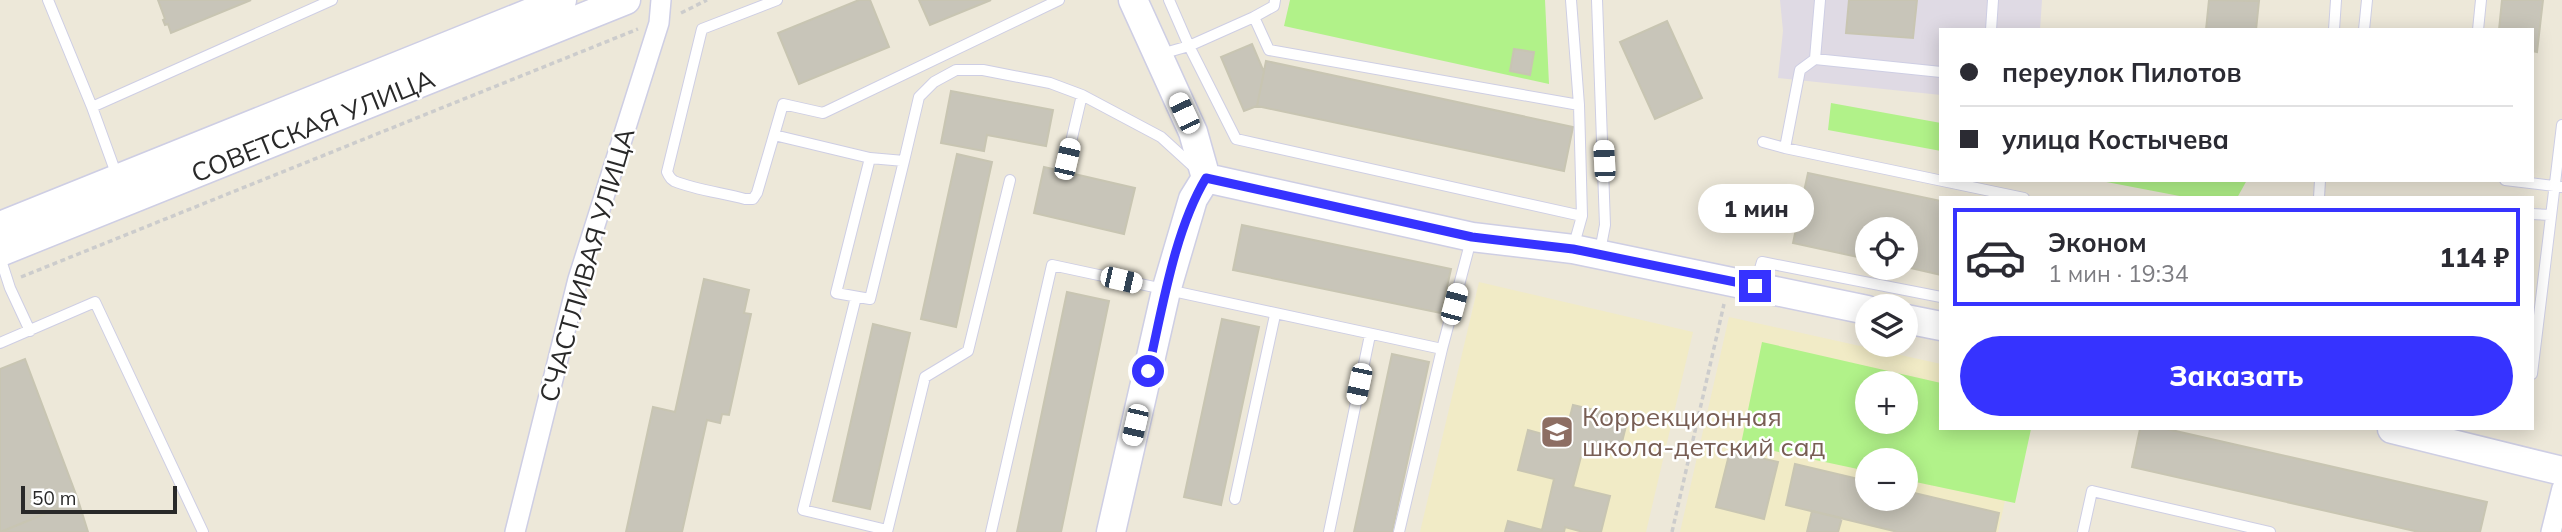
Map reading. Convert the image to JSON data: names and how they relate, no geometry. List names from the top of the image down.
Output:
{
  "streets": {
    "main road": ["СОВЕТСКАЯ УЛИЦА"],
    "street": ["СЧАСТЛИВАЯ УЛИЦА"]
  },
  "places": {
    "school or university": ["Коррекционная школа-детский сад"]
  },
  "scale_bar": "50 m",
  "page": {
    "banner": ["переулок Пилотов", "улица Костычева"],
    "bubble": "1 мин",
    "list": [
      {
        "name": "Эконом",
        "note": "1 мин · 19:34",
        "value": "114 ₽"
      }
    ],
    "map_buttons": ["+", "−"],
    "buttons": "Заказать",
    "scale": "50 m"
  }
}
